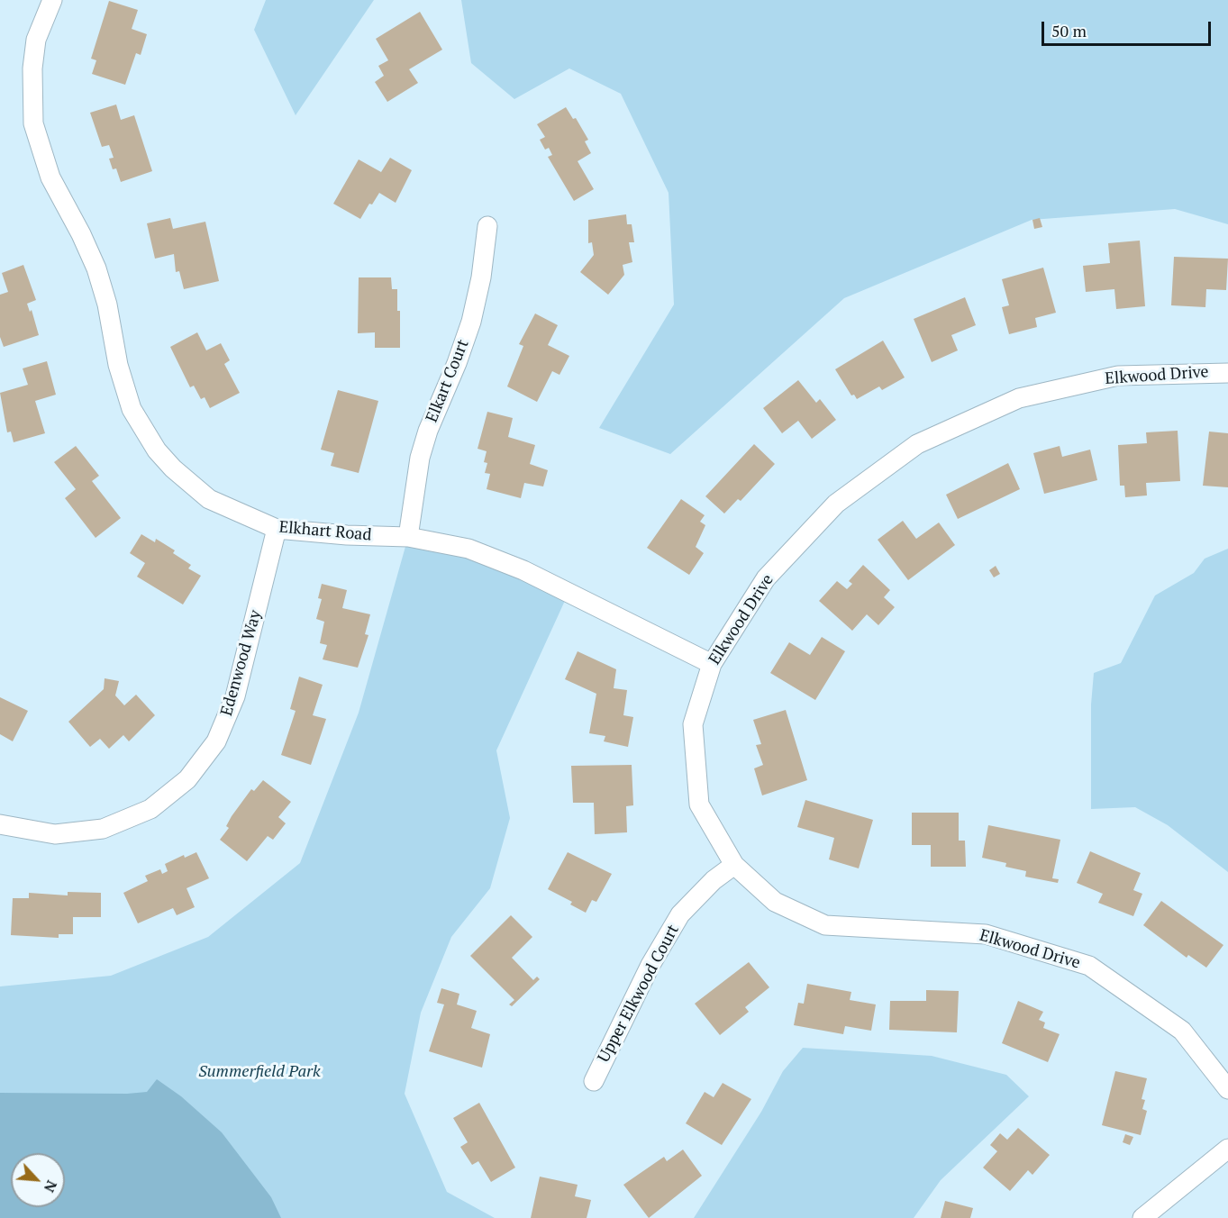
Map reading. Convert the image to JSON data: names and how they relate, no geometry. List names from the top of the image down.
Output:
{
  "streets": {
    "street": [
      "Elkwood Drive",
      "Elkart Court",
      "Elkhart Road",
      "Edenwood Way",
      "Upper Elkwood Court"
    ]
  },
  "crossings": [
    ["Elkwood Drive", "Elkhart Road"],
    ["Elkwood Drive", "Upper Elkwood Court"],
    ["Elkart Court", "Elkhart Road"],
    ["Elkhart Road", "Edenwood Way"]
  ],
  "parks": ["Summerfield Park"],
  "scale_bar": "50 m",
  "north": "bottom right"
}
